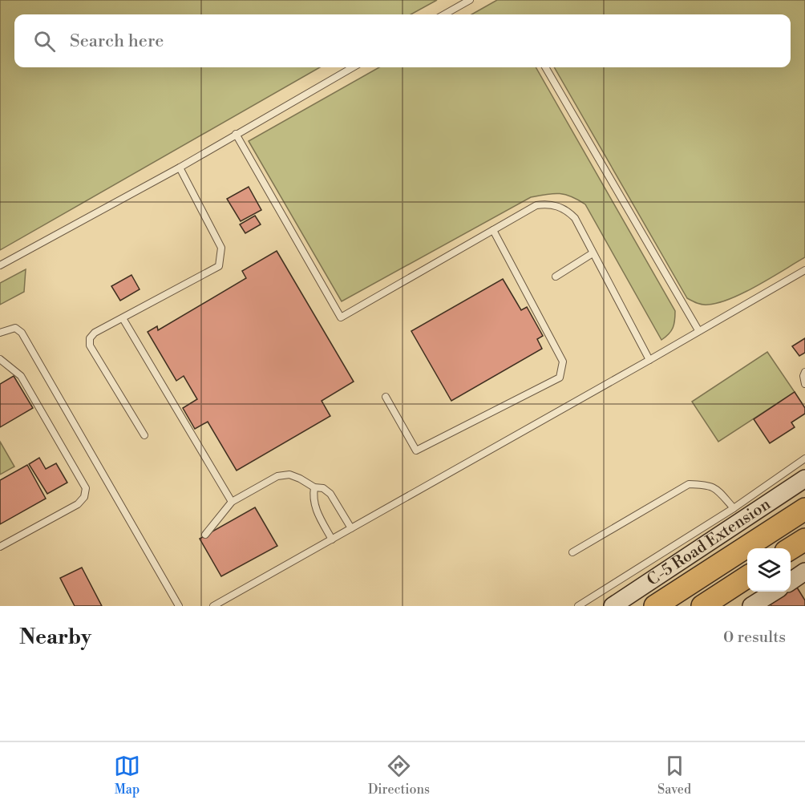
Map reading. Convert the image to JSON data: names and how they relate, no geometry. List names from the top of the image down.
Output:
{
  "streets": {
    "main road": ["C-5 Road Extension"]
  },
  "page": {
    "search": "Search here",
    "heading": ["Nearby", "0 results"],
    "nav": ["Map", "Directions", "Saved"]
  }
}
